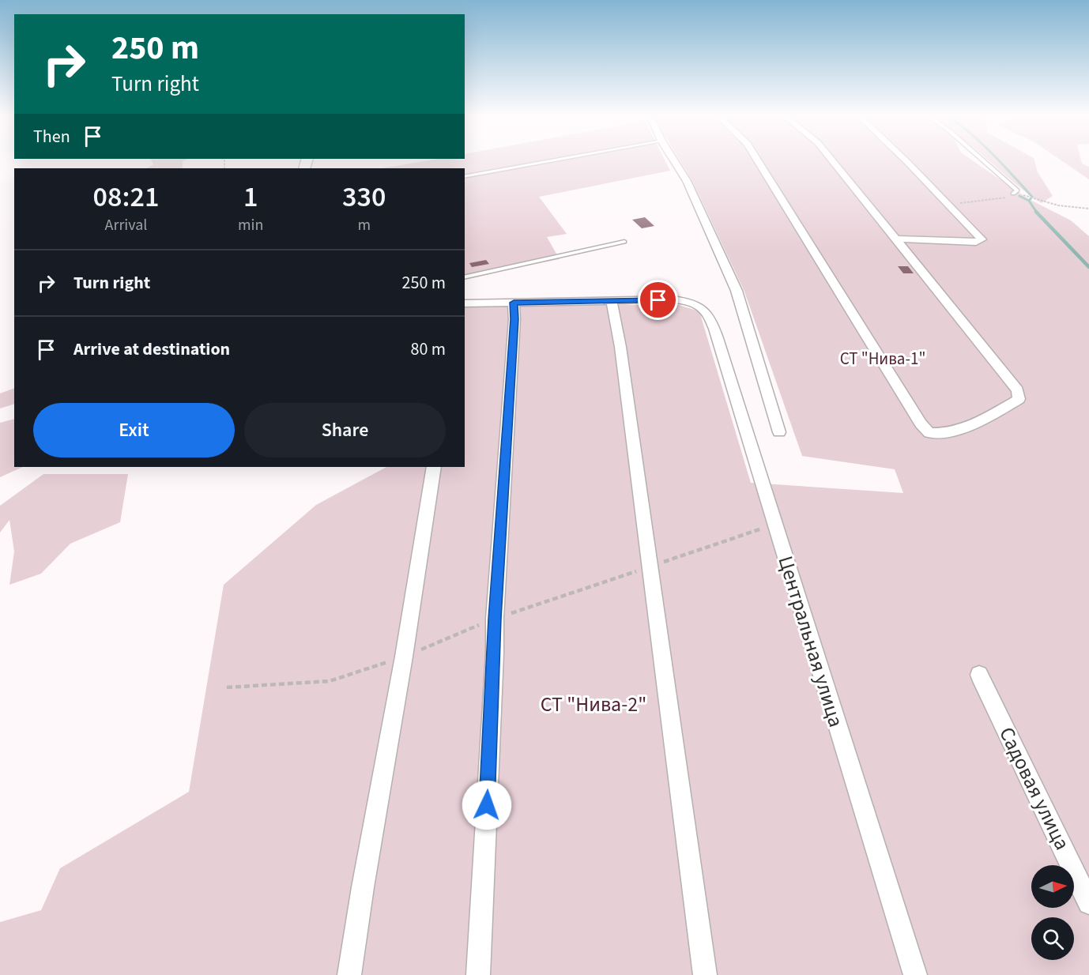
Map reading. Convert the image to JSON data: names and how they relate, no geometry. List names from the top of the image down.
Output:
{
  "streets": {
    "street": ["Центральная улица", "Садовая улица"]
  },
  "parks": ["СТ \"Нива-1\"", "СТ \"Нива-2\""],
  "north": "right",
  "page": {
    "turn": ["250 m", "Turn right"],
    "then": "Then",
    "eta": [
      "08:21",
      "Arrival",
      "1",
      "min",
      "330",
      "m"
    ],
    "list": [
      {
        "name": "Turn right",
        "value": "250 m"
      },
      {
        "name": "Arrive at destination",
        "value": "80 m"
      }
    ],
    "buttons": ["Exit", "Share"]
  }
}
